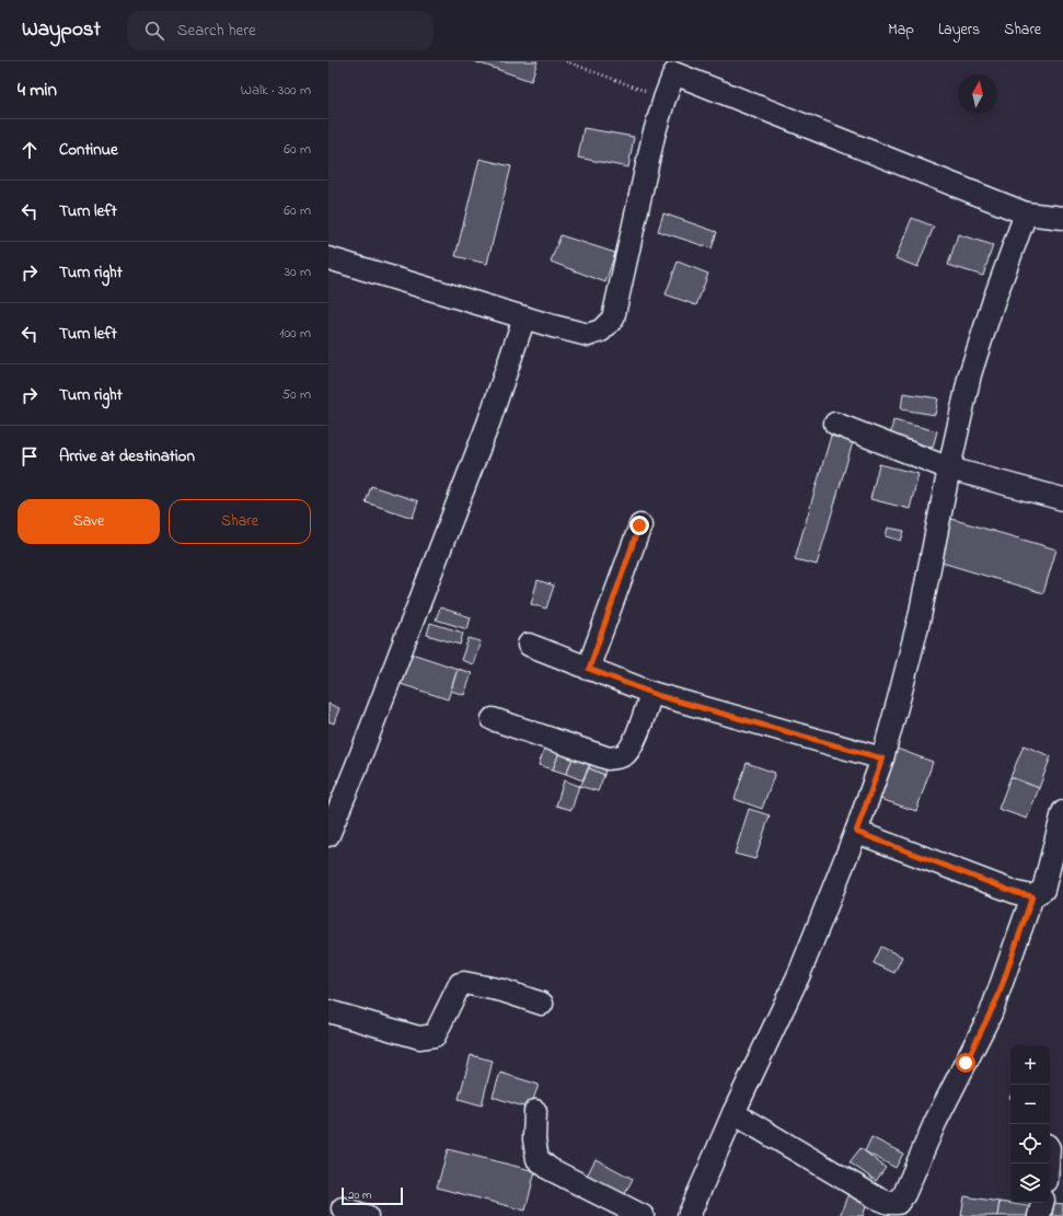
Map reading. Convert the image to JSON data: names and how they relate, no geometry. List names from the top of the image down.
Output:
{
  "scale_bar": "20 m",
  "north": "top",
  "page": {
    "header": "Waypost",
    "search": "Search here",
    "nav": ["Map", "Layers", "Share"],
    "heading": ["4 min", "Walk · 300 m"],
    "list": [
      ["Continue", "60 m"],
      ["Turn left", "60 m"],
      ["Turn right", "30 m"],
      ["Turn left", "100 m"],
      ["Turn right", "50 m"],
      "Arrive at destination"
    ],
    "buttons": ["Save", "Share"],
    "map_buttons": ["+", "−"],
    "scale": "20 m"
  }
}
